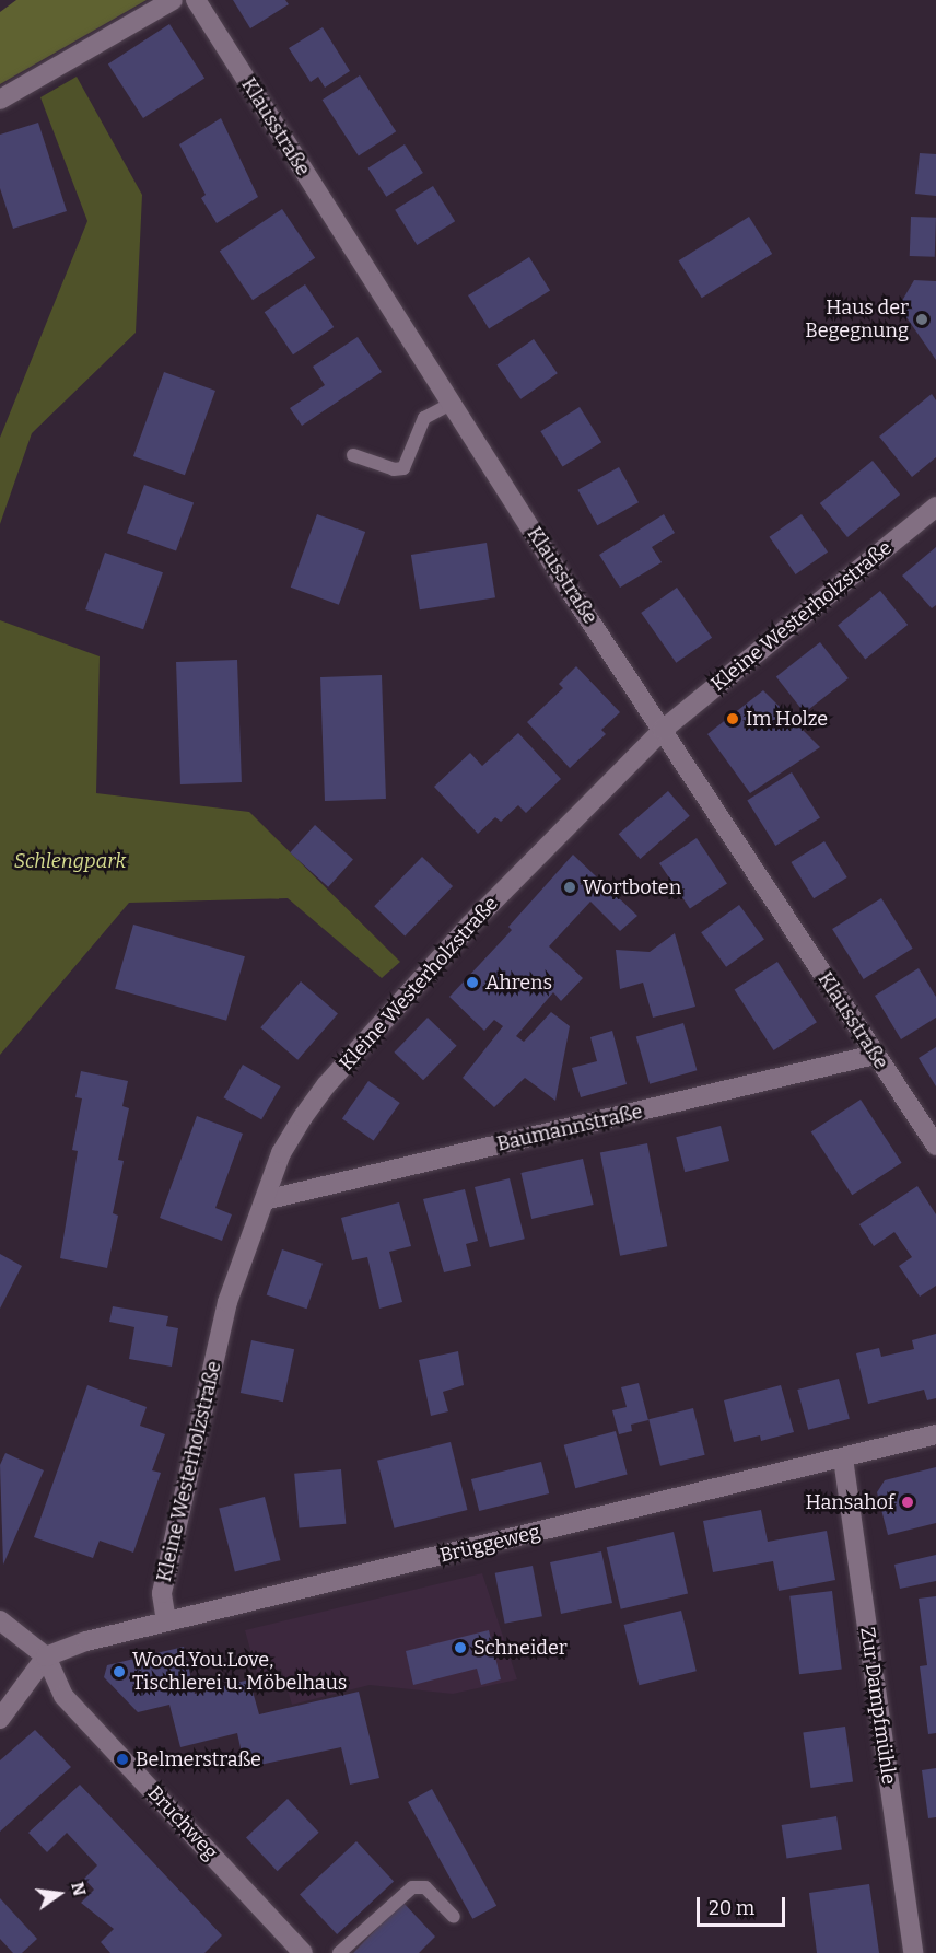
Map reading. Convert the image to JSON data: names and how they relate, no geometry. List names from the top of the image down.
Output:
{
  "streets": {
    "street": [
      "Klausstraße",
      "Kleine Westerholzstraße",
      "Baumannstraße",
      "Brüggeweg",
      "Zur Dampfmühle",
      "Bruchweg"
    ]
  },
  "crossings": [
    ["Klausstraße", "Kleine Westerholzstraße"],
    ["Klausstraße", "Baumannstraße"],
    ["Kleine Westerholzstraße", "Baumannstraße"],
    ["Kleine Westerholzstraße", "Brüggeweg"],
    ["Brüggeweg", "Zur Dampfmühle"],
    ["Brüggeweg", "Bruchweg"]
  ],
  "parks": ["Schlengpark"],
  "places": [
    "Haus der Begegnung",
    "Im Holze",
    "Wortboten",
    "Ahrens",
    "Hansahof",
    "Schneider",
    "Wood.You.Love, Tischlerei u. Möbelhaus",
    "Belmerstraße"
  ],
  "scale_bar": "20 m",
  "north": "right"
}
